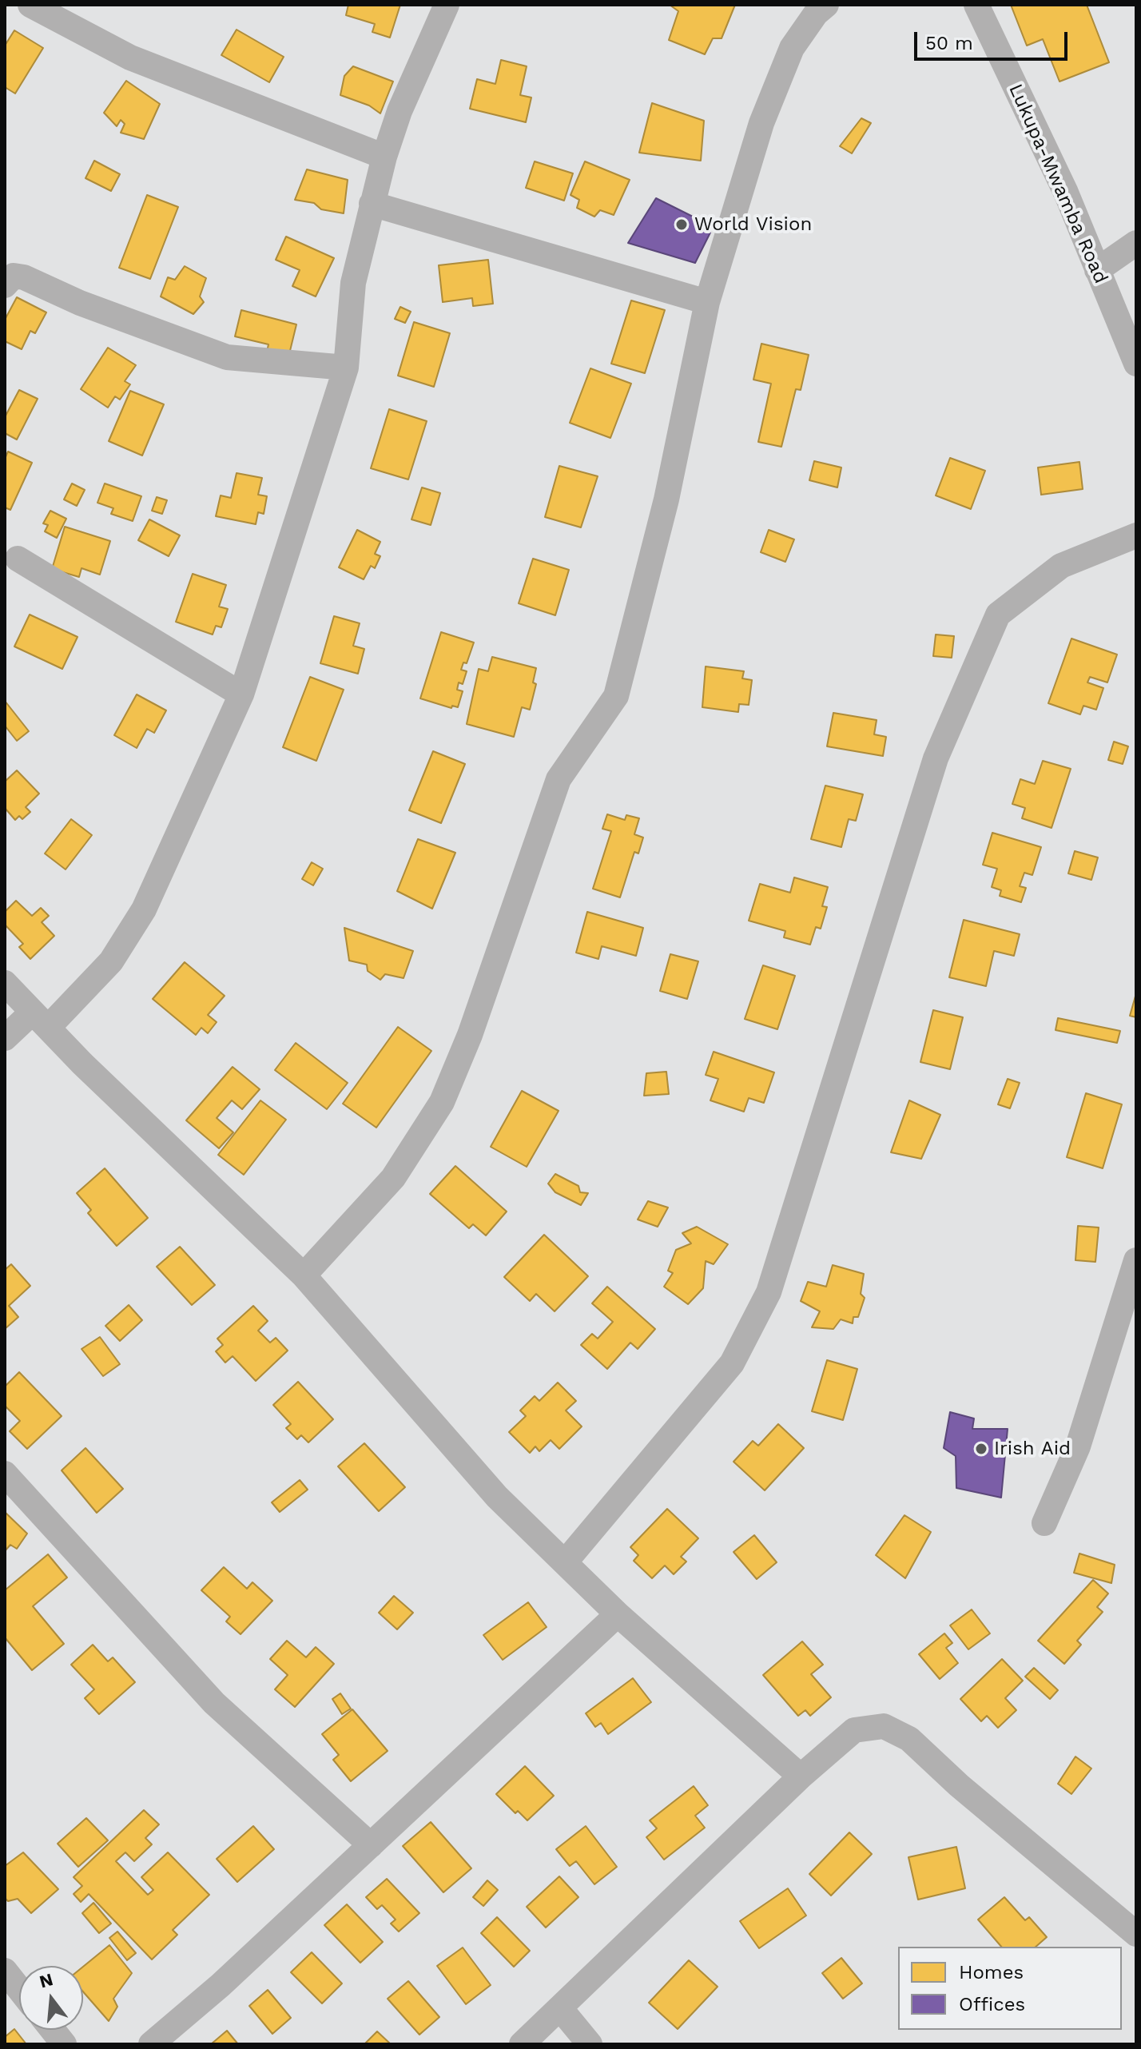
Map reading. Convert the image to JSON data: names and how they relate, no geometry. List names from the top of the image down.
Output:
{
  "streets": {
    "street": ["Lukupa-Mwamba Road"]
  },
  "places": ["World Vision", "Irish Aid"],
  "legend": ["Homes", "Offices"],
  "scale_bar": "50 m",
  "north": "top"
}
